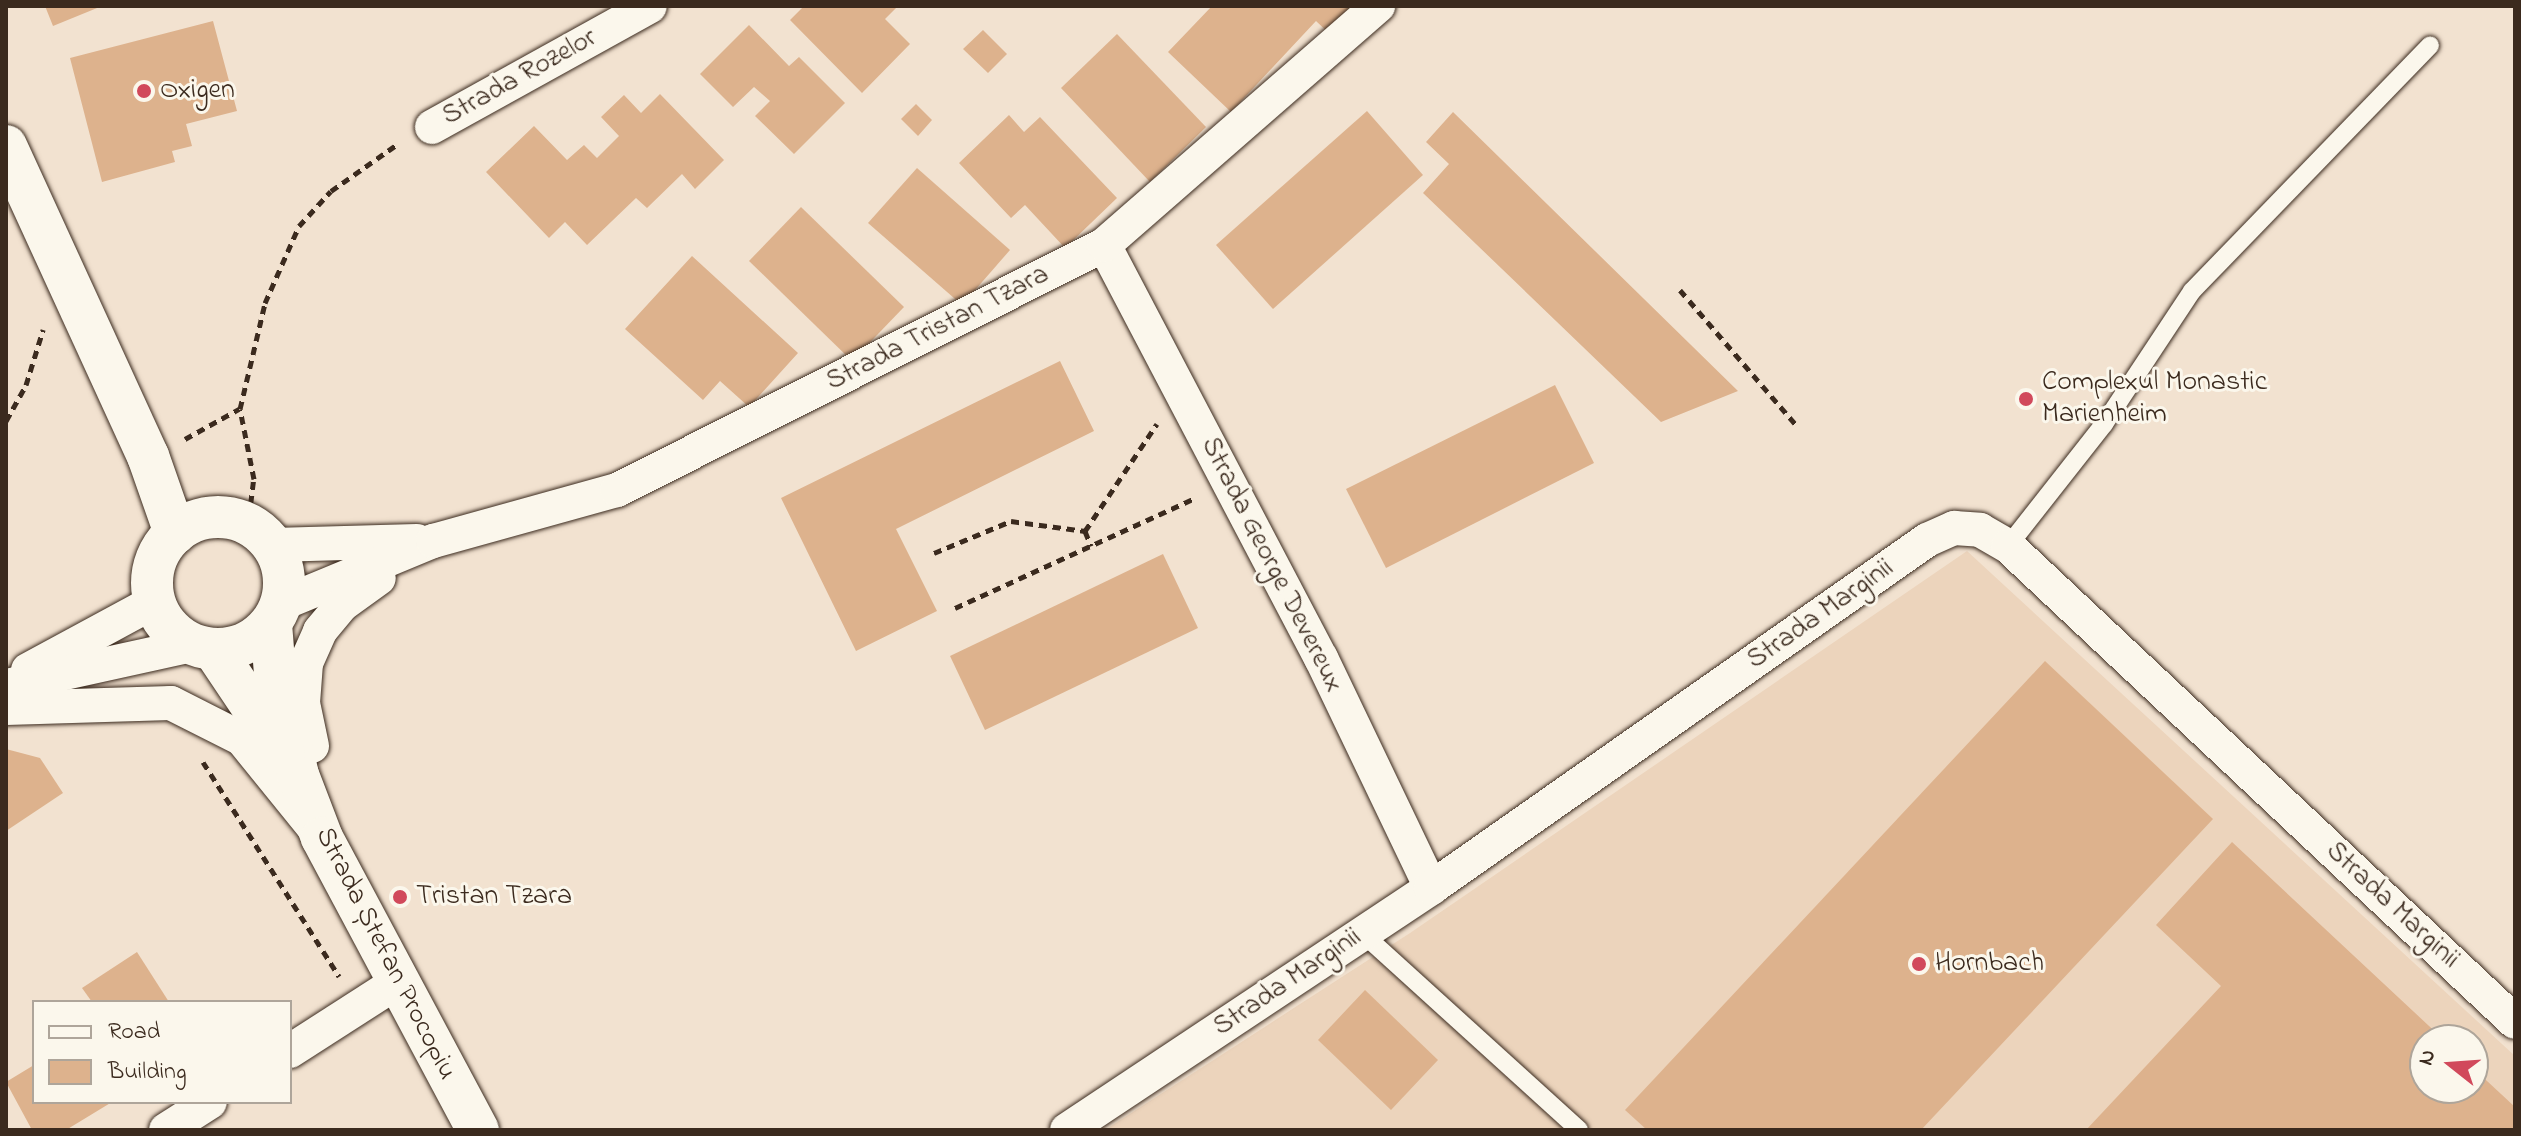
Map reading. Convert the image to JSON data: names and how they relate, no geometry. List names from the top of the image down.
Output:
{
  "streets": {
    "street": [
      "Strada Rozelor",
      "Strada Tristan Tzara",
      "Strada George Devereux",
      "Strada Marginii",
      "Strada Ștefan Procopiu"
    ]
  },
  "crossings": [
    ["Strada Tristan Tzara", "Strada George Devereux"],
    ["Strada Tristan Tzara", "Strada Ștefan Procopiu"],
    ["Strada George Devereux", "Strada Marginii"]
  ],
  "places": [
    "Oxigen",
    "Complexul Monastic Marienheim",
    "Tristan Tzara",
    "Hornbach"
  ],
  "legend": ["Road", "Building"],
  "north": "left"
}
